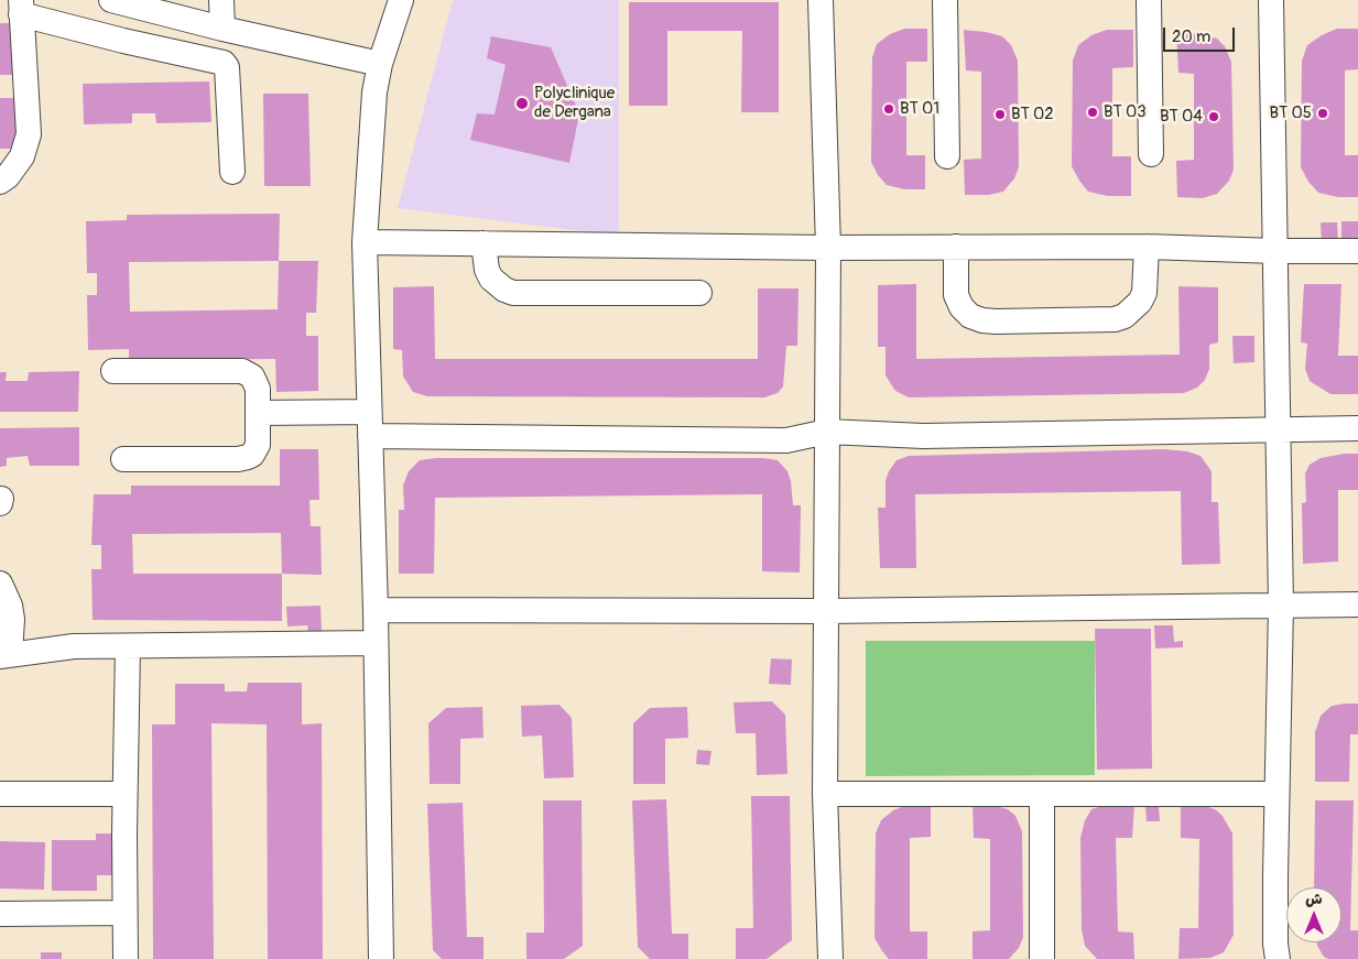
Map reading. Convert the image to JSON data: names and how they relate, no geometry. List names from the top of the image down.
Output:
{
  "places": [
    "Polyclinique de Dergana",
    "BT 01",
    "BT 03",
    "BT 05",
    "BT 02",
    "BT 04"
  ],
  "scale_bar": "20 m",
  "north": "top"
}
